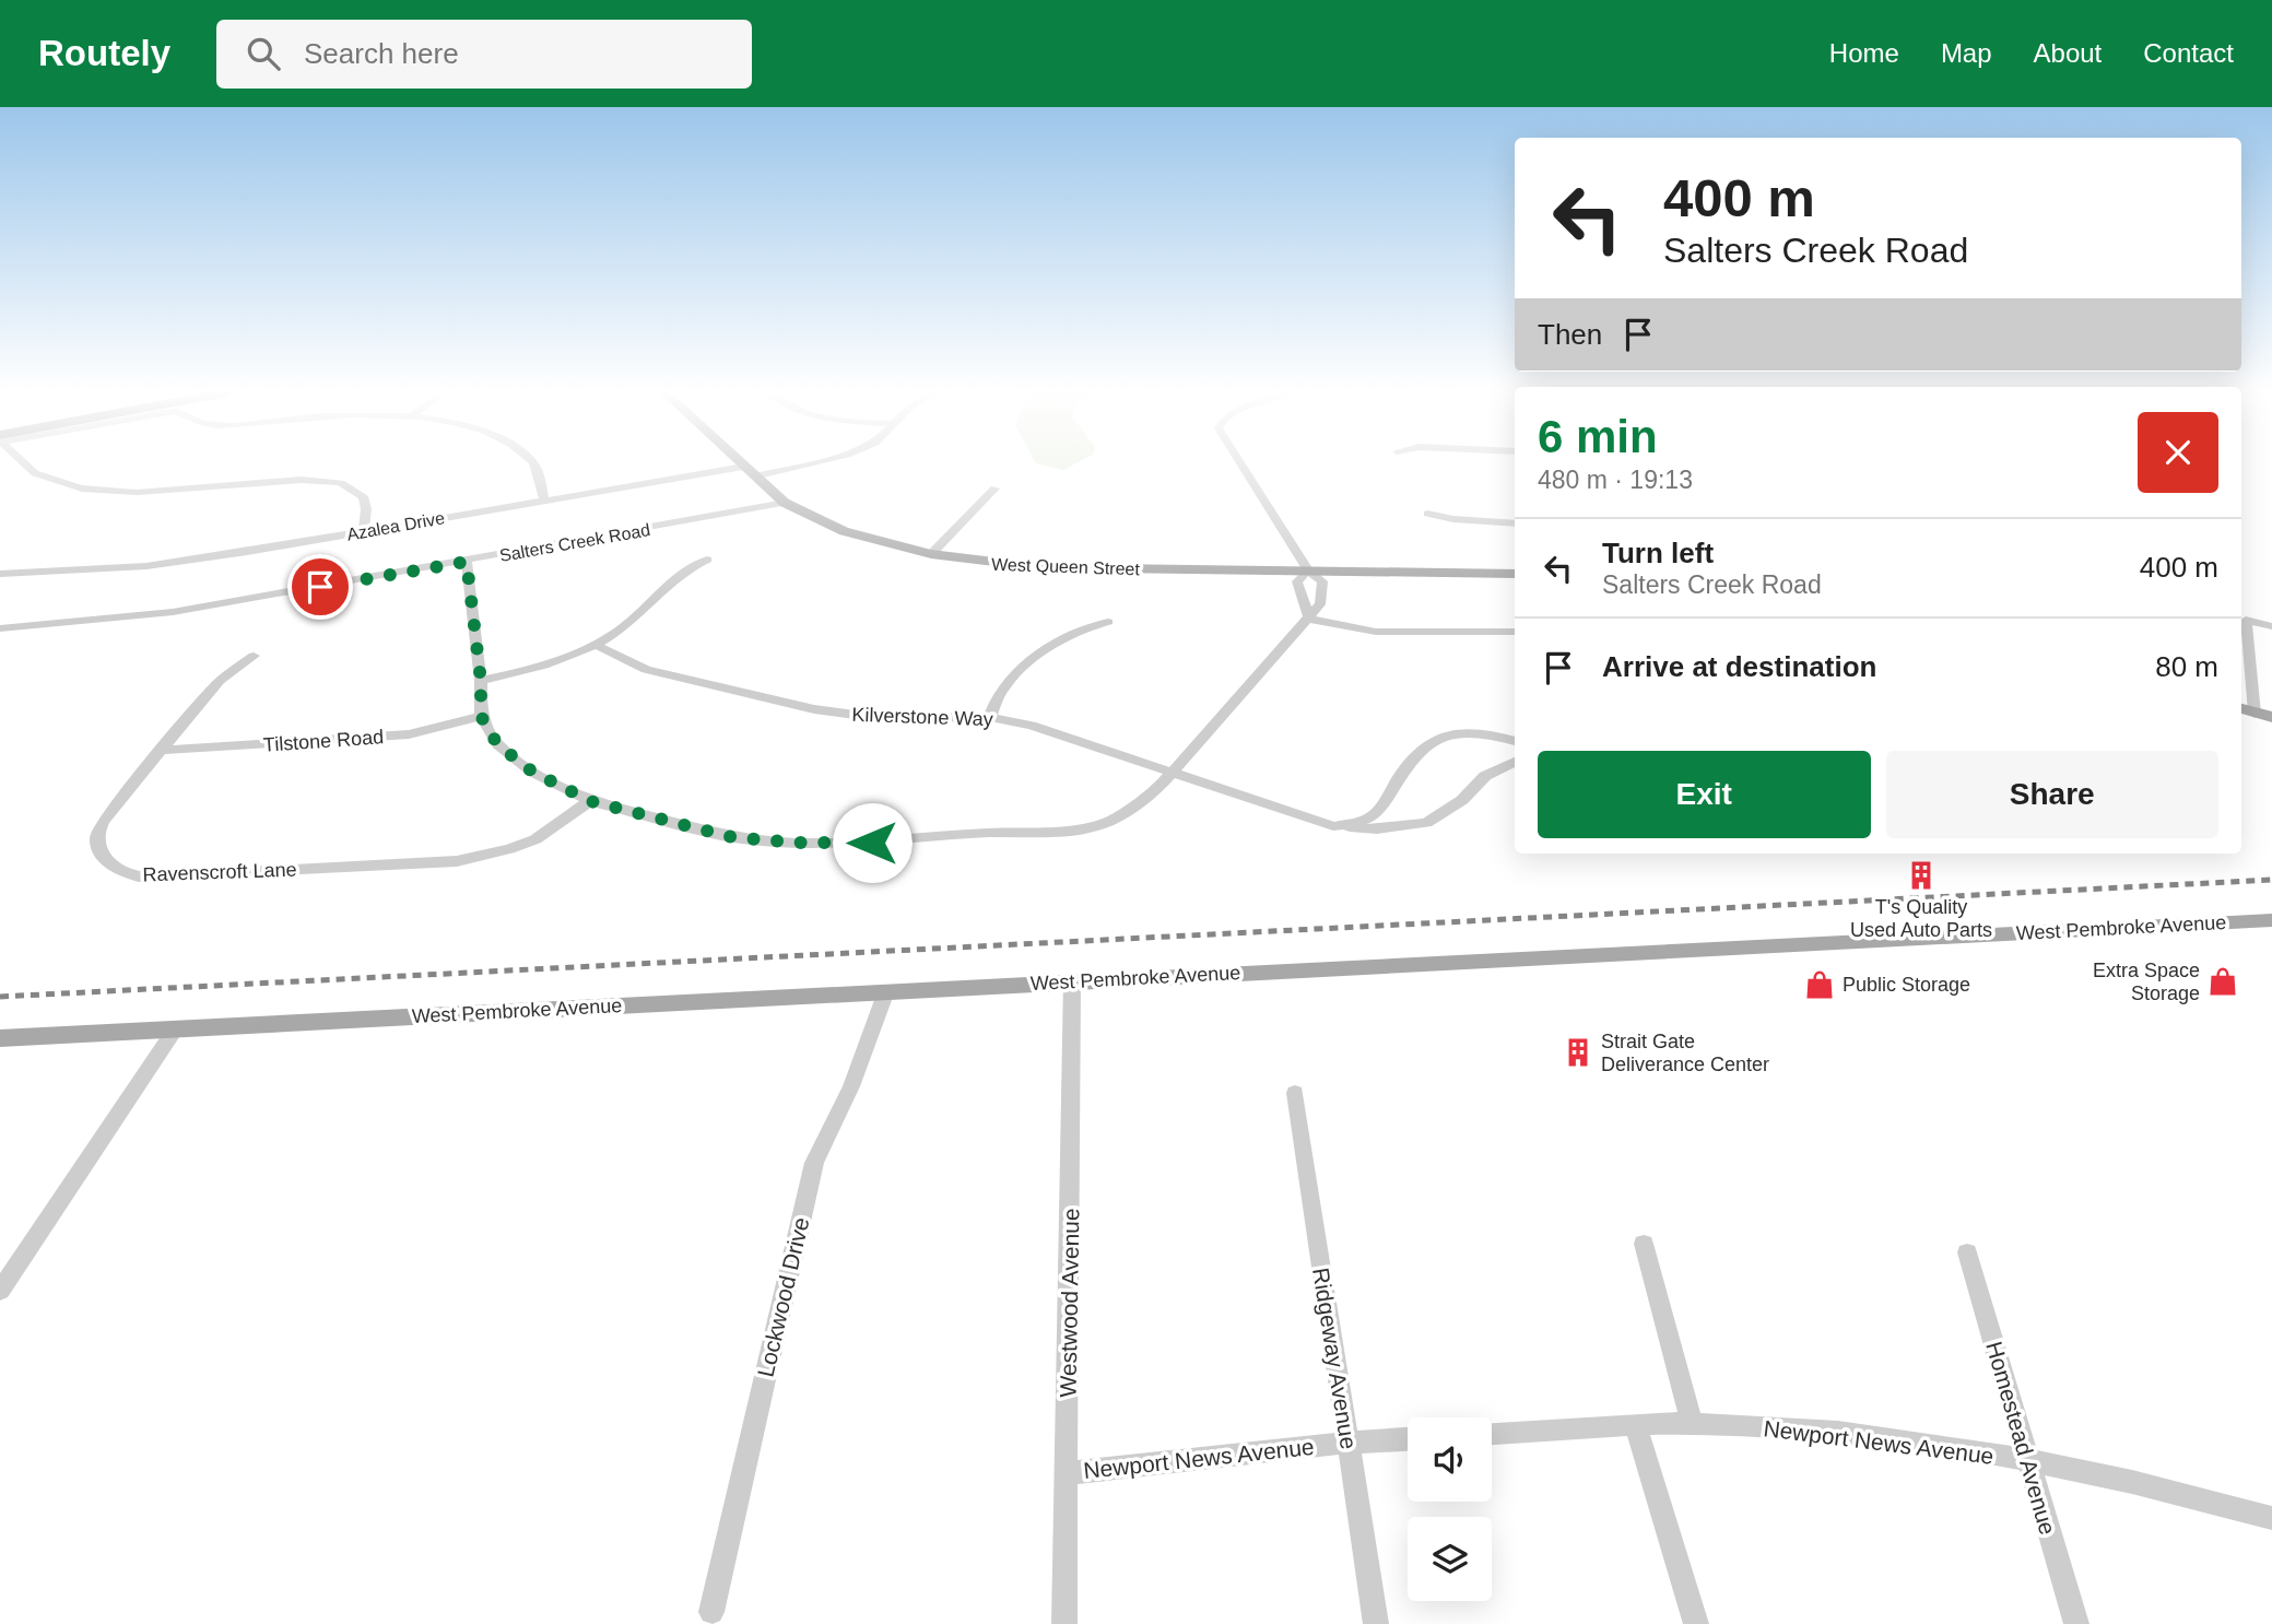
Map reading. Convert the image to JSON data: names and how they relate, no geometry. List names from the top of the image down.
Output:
{
  "streets": {
    "main road": ["West Queen Street", "West Pembroke Avenue"],
    "street": [
      "Azalea Drive",
      "Salters Creek Road",
      "Kilverstone Way",
      "Tilstone Road",
      "Ravenscroft Lane",
      "Lockwood Drive",
      "Westwood Avenue",
      "Ridgeway Avenue",
      "Homestead Avenue",
      "Newport News Avenue"
    ]
  },
  "crossings": [
    ["Azalea Drive", "West Queen Street"],
    ["Salters Creek Road", "West Queen Street"],
    ["Tilstone Road", "Ravenscroft Lane"],
    ["West Pembroke Avenue", "Lockwood Drive"],
    ["West Pembroke Avenue", "Westwood Avenue"],
    ["Westwood Avenue", "Newport News Avenue"],
    ["Ridgeway Avenue", "Newport News Avenue"],
    ["Homestead Avenue", "Newport News Avenue"]
  ],
  "places": {
    "building": ["T's Quality Used Auto Parts", "Strait Gate Deliverance Center"],
    "shop": ["Extra Space Storage", "Public Storage"]
  },
  "page": {
    "header": "Routely",
    "search": "Search here",
    "nav": [
      "Home",
      "Map",
      "About",
      "Contact"
    ],
    "turn": ["400 m", "Salters Creek Road"],
    "then": "Then",
    "heading": ["6 min", "480 m · 19:13"],
    "list": [
      {
        "name": "Turn left",
        "note": "Salters Creek Road",
        "value": "400 m"
      },
      {
        "name": "Arrive at destination",
        "value": "80 m"
      }
    ],
    "buttons": ["Exit", "Share"]
  }
}
